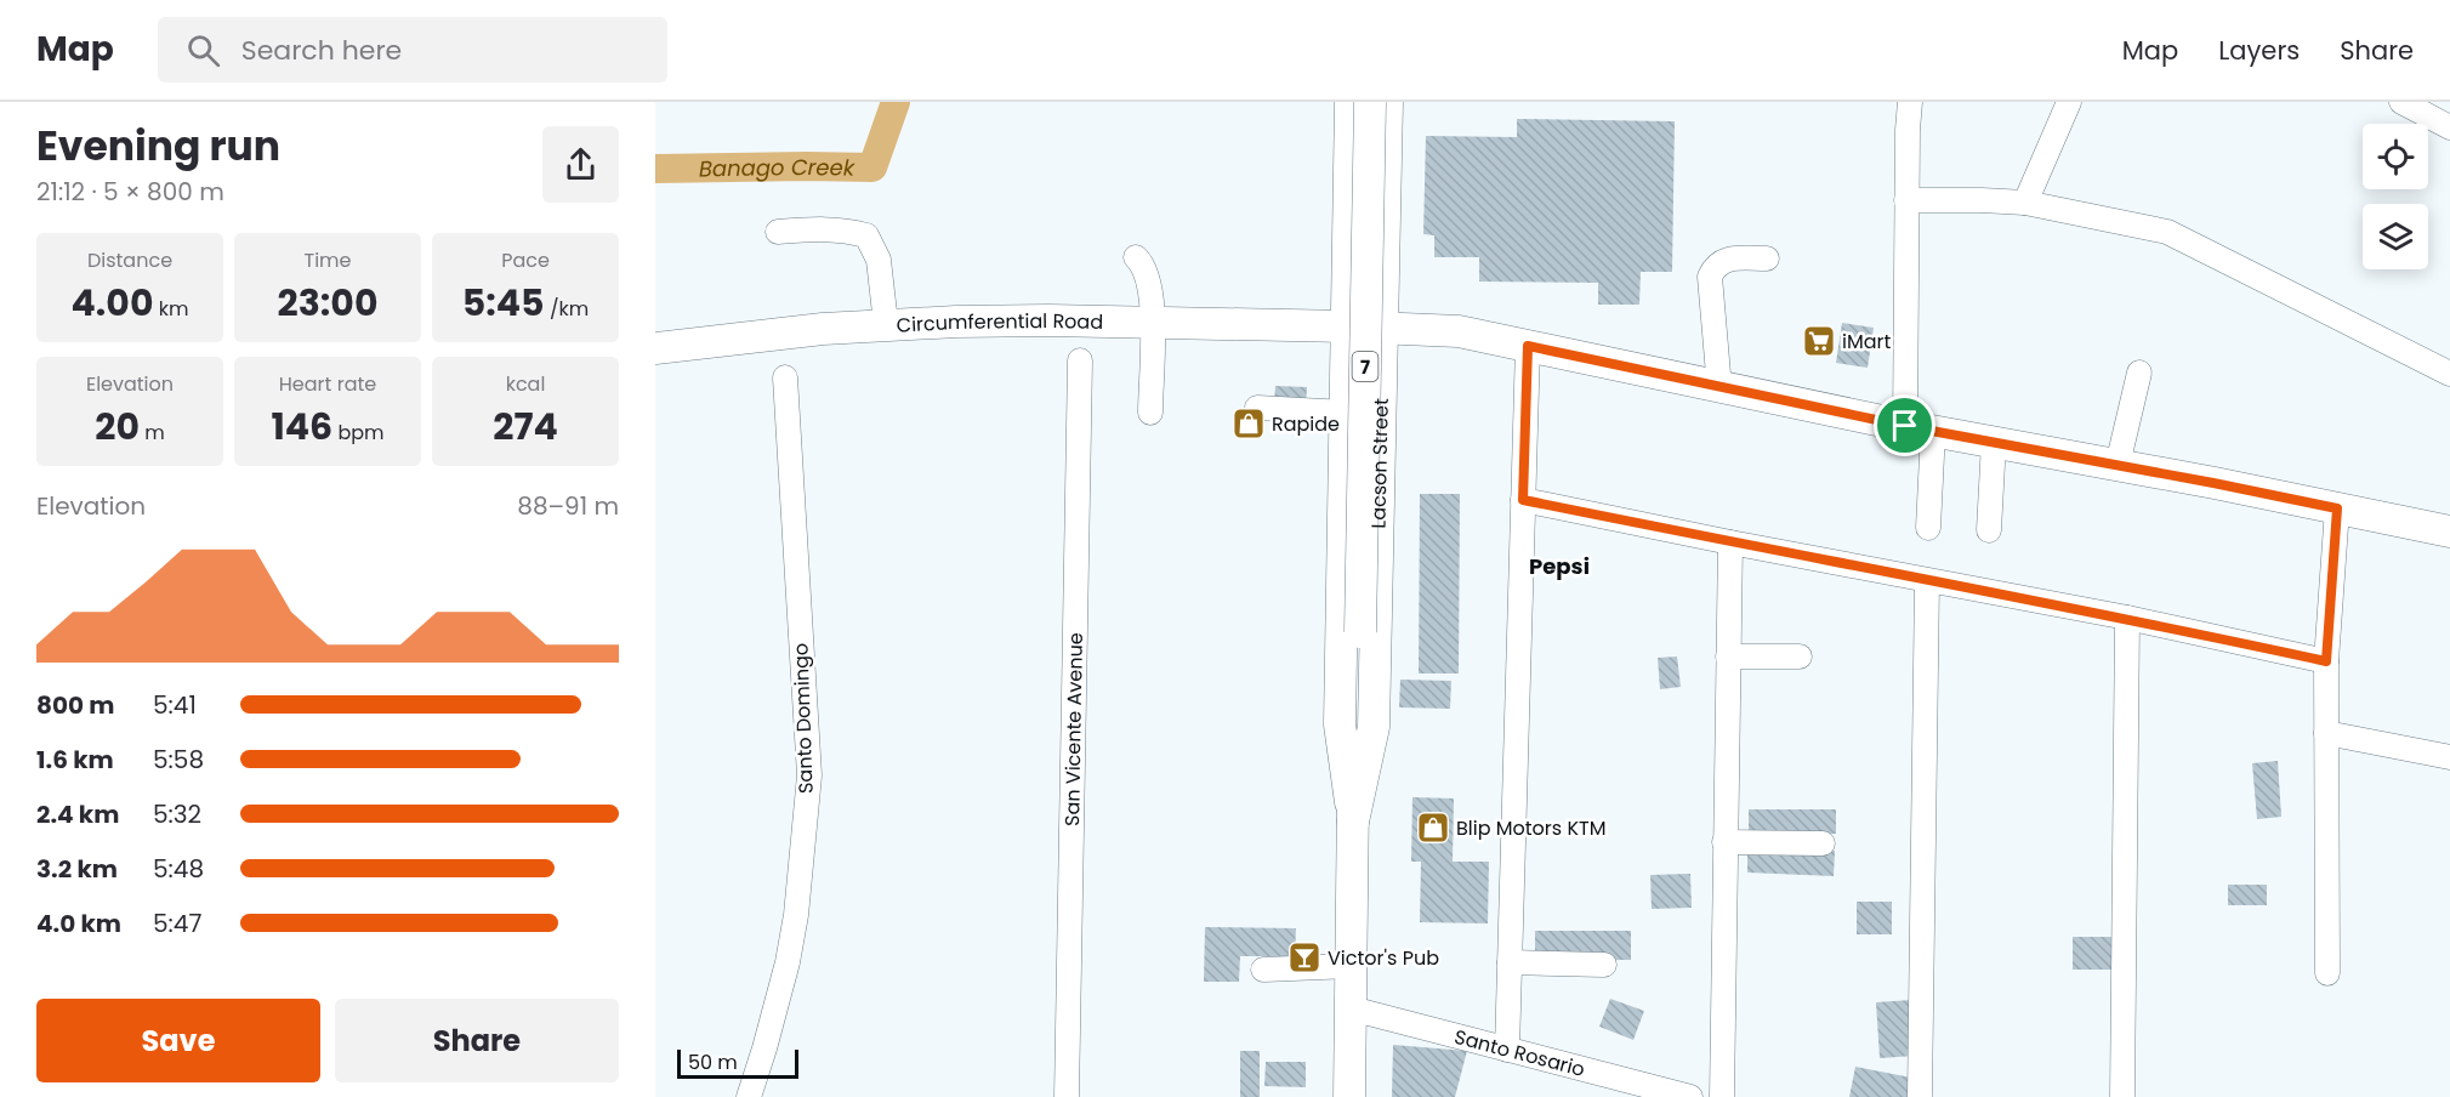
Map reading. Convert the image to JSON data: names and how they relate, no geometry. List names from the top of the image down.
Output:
{
  "streets": {
    "main road": ["Circumferential Road", "7", "Lacson Street"],
    "street": ["Santo Domingo", "San Vicente Avenue", "Santo Rosario"]
  },
  "crossings": [
    ["Circumferential Road", "Lacson Street"],
    ["Lacson Street", "Santo Rosario"]
  ],
  "districts": ["Pepsi"],
  "water": ["Banago Creek"],
  "places": {
    "supermarket": ["iMart"],
    "shop": ["Rapide", "Blip Motors KTM"],
    "bar": ["Victor's Pub"]
  },
  "scale_bar": "50 m",
  "page": {
    "header": "Map",
    "search": "Search here",
    "nav": ["Map", "Layers", "Share"],
    "heading": ["Evening run", "21:12 · 5 × 800 m"],
    "stats": [
      ["Distance", "4.00 km"],
      ["Time", "23:00"],
      ["Pace", "5:45 /km"],
      ["Elevation", "20 m"],
      ["Heart rate", "146 bpm"],
      ["kcal", "274"]
    ],
    "chart": ["Elevation", "88–91 m"],
    "list": [
      {
        "name": "800 m",
        "note": "5:41"
      },
      {
        "name": "1.6 km",
        "note": "5:58"
      },
      {
        "name": "2.4 km",
        "note": "5:32"
      },
      {
        "name": "3.2 km",
        "note": "5:48"
      },
      {
        "name": "4.0 km",
        "note": "5:47"
      }
    ],
    "buttons": ["Save", "Share"],
    "scale": "50 m"
  }
}
